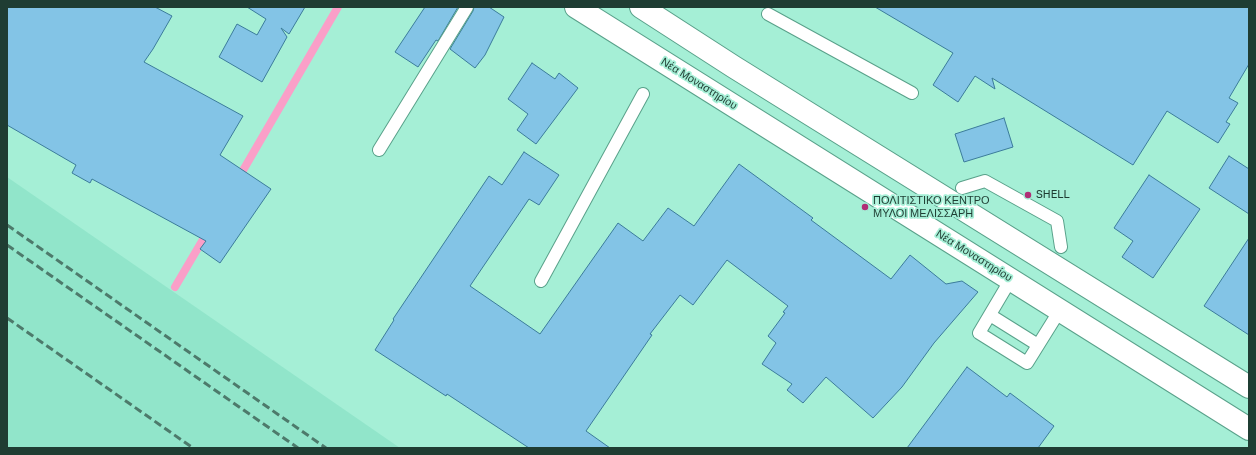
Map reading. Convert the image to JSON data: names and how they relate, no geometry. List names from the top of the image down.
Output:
{
  "streets": {
    "main road": ["Νέα Μοναστηρίου"]
  },
  "places": ["SHELL", "ΠΟΛΙΤΙΣΤΙΚΟ ΚΕΝΤΡΟ ΜΥΛΟΙ ΜΕΛΙΣΣΑΡΗ"]
}
